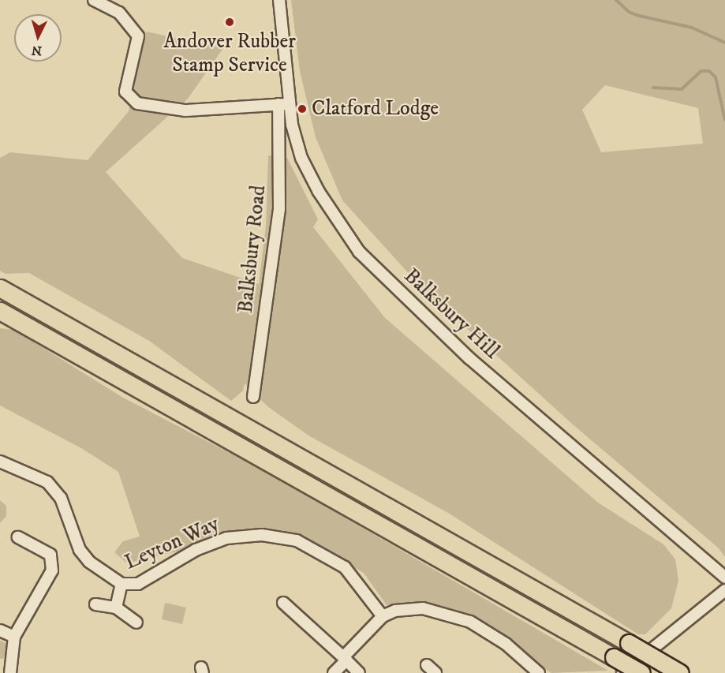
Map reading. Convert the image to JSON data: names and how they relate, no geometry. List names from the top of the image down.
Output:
{
  "streets": {
    "street": ["Balksbury Road", "Balksbury Hill", "Leyton Way"]
  },
  "crossings": [
    ["Balksbury Road", "Balksbury Hill"]
  ],
  "places": ["Andover Rubber Stamp Service", "Clatford Lodge"],
  "north": "bottom"
}
